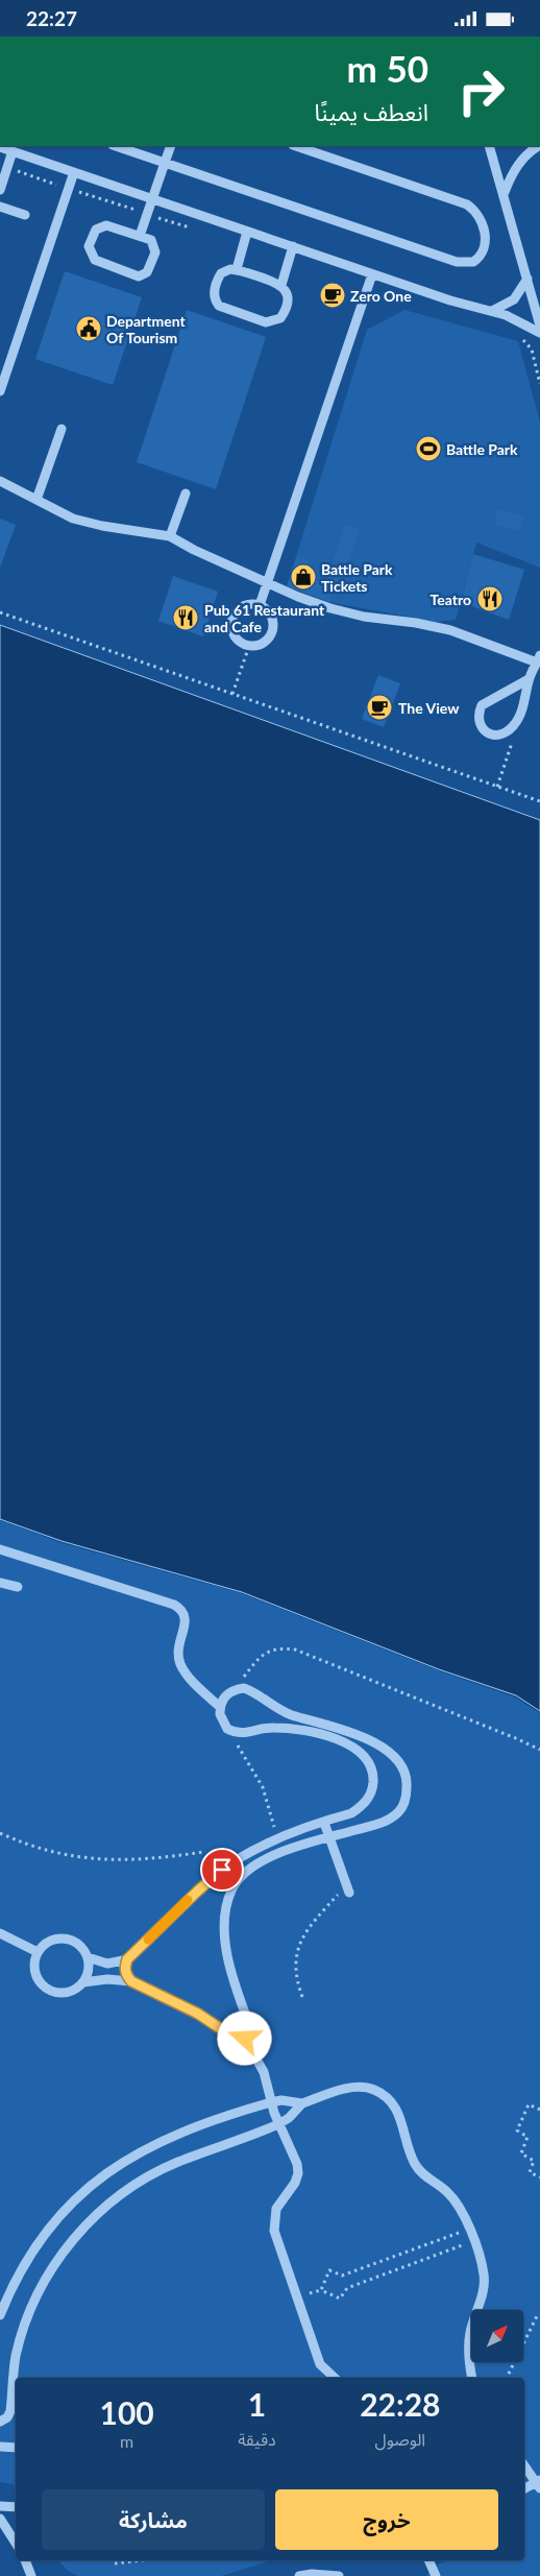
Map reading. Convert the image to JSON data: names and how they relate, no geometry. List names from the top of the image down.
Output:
{
  "places": {
    "cafe": ["Zero One", "The View"],
    "public building": ["Department Of Tourism"],
    "sports": ["Battle Park"],
    "shop": ["Battle Park Tickets"],
    "restaurant": ["Teatro", "Pub 61 Restaurant and Cafe"]
  },
  "north": "top right",
  "page": {
    "status": "22:27",
    "turn": ["50 m", "انعطف يمينًا"],
    "eta": [
      "22:28",
      "الوصول",
      "1",
      "دقيقة",
      "100",
      "m"
    ],
    "buttons": ["خروج", "مشاركة"]
  }
}
